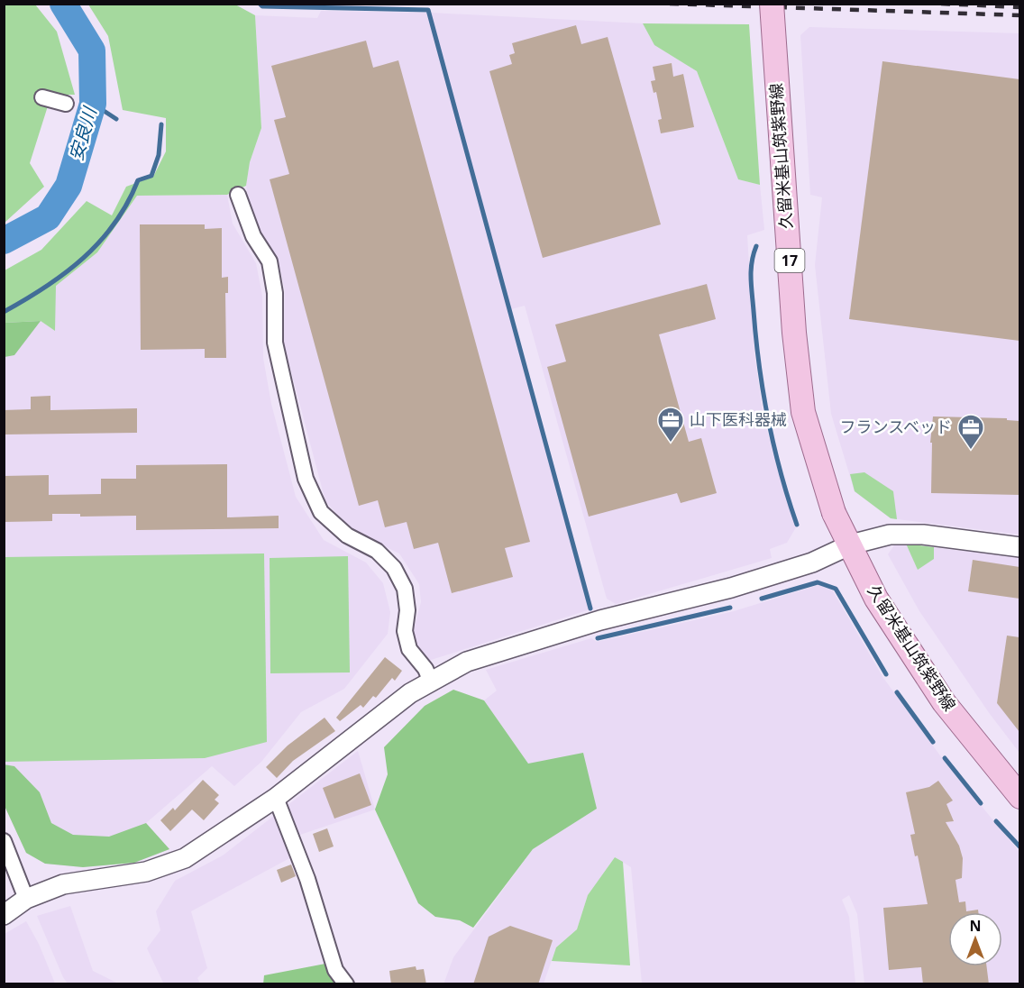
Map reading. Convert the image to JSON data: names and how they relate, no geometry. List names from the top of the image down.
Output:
{
  "streets": {
    "main road": ["久留米基山筑紫野線", "17"]
  },
  "water": ["安良川"],
  "places": {
    "office": ["山下医科器械", "フランスベッド"]
  },
  "north": "top"
}
